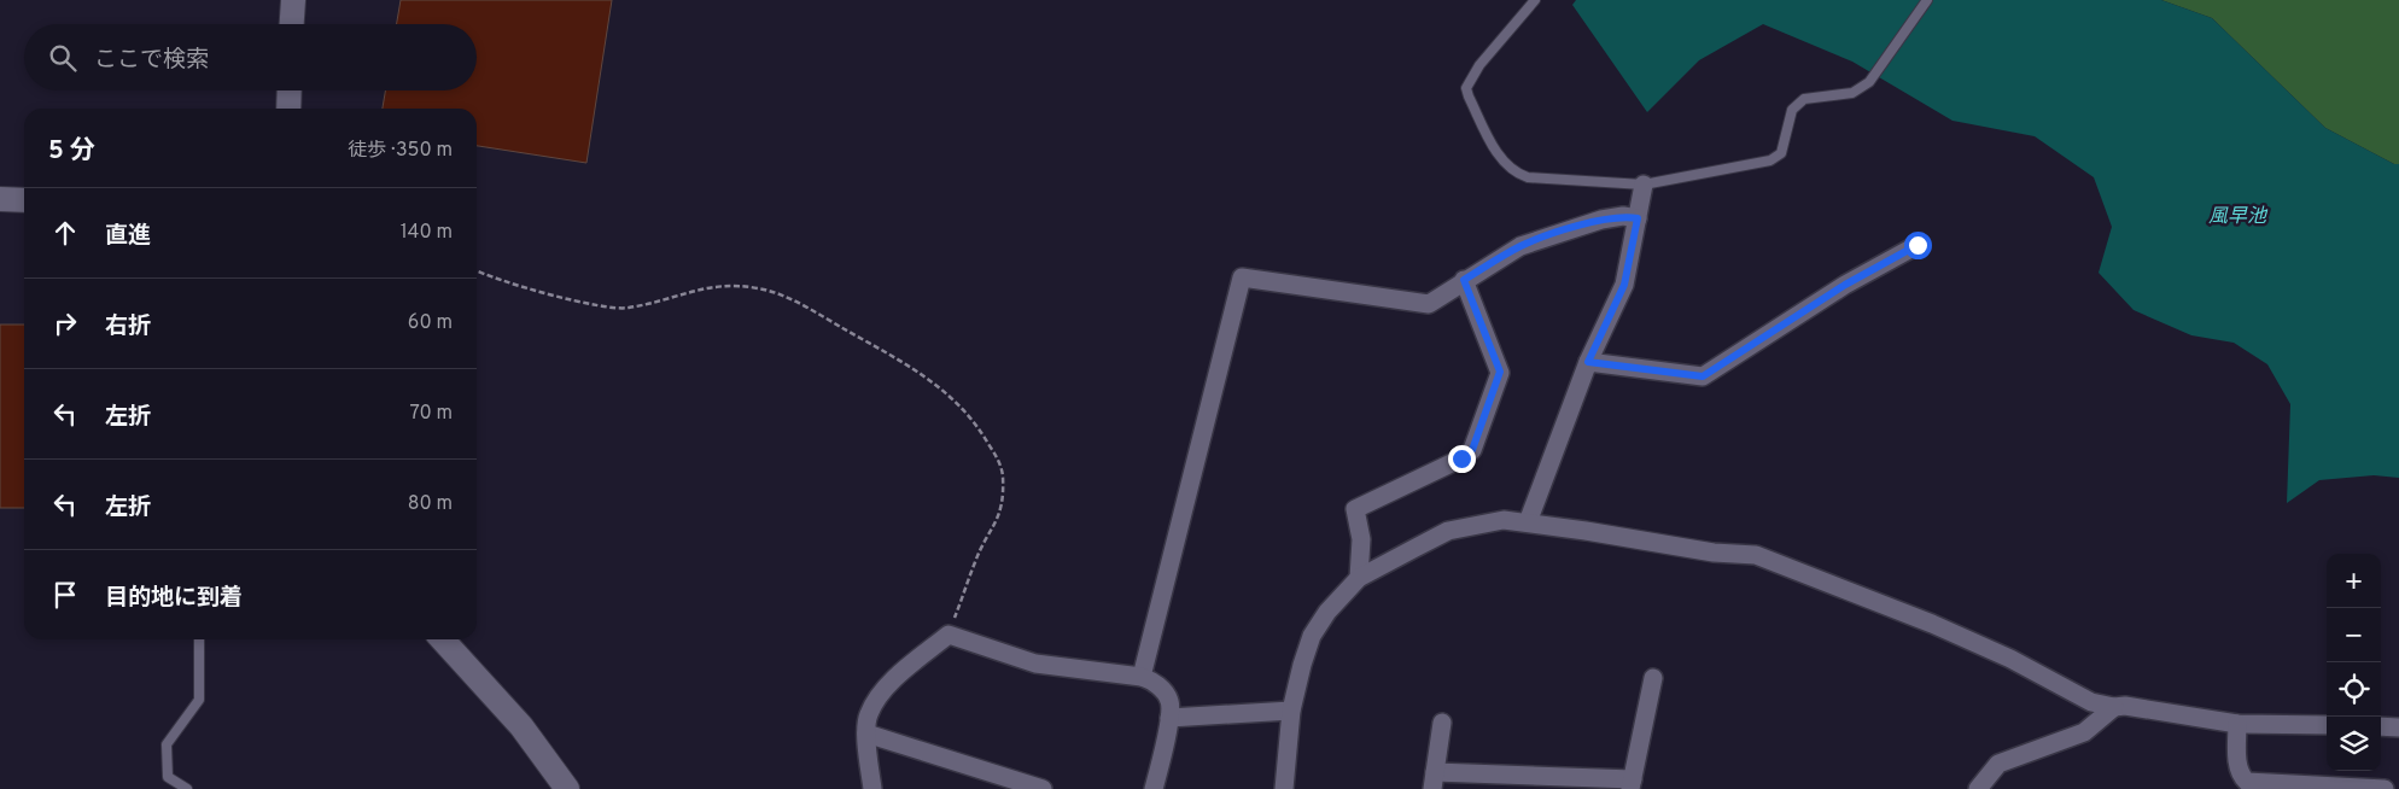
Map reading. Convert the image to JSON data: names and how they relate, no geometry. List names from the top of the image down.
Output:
{
  "water": ["風早池"],
  "page": {
    "search": "ここで検索",
    "heading": ["5 分", "徒歩 · 350 m"],
    "list": [
      ["直進", "140 m"],
      ["右折", "60 m"],
      ["左折", "70 m"],
      ["左折", "80 m"],
      "目的地に到着"
    ],
    "map_buttons": ["+", "−"]
  }
}
